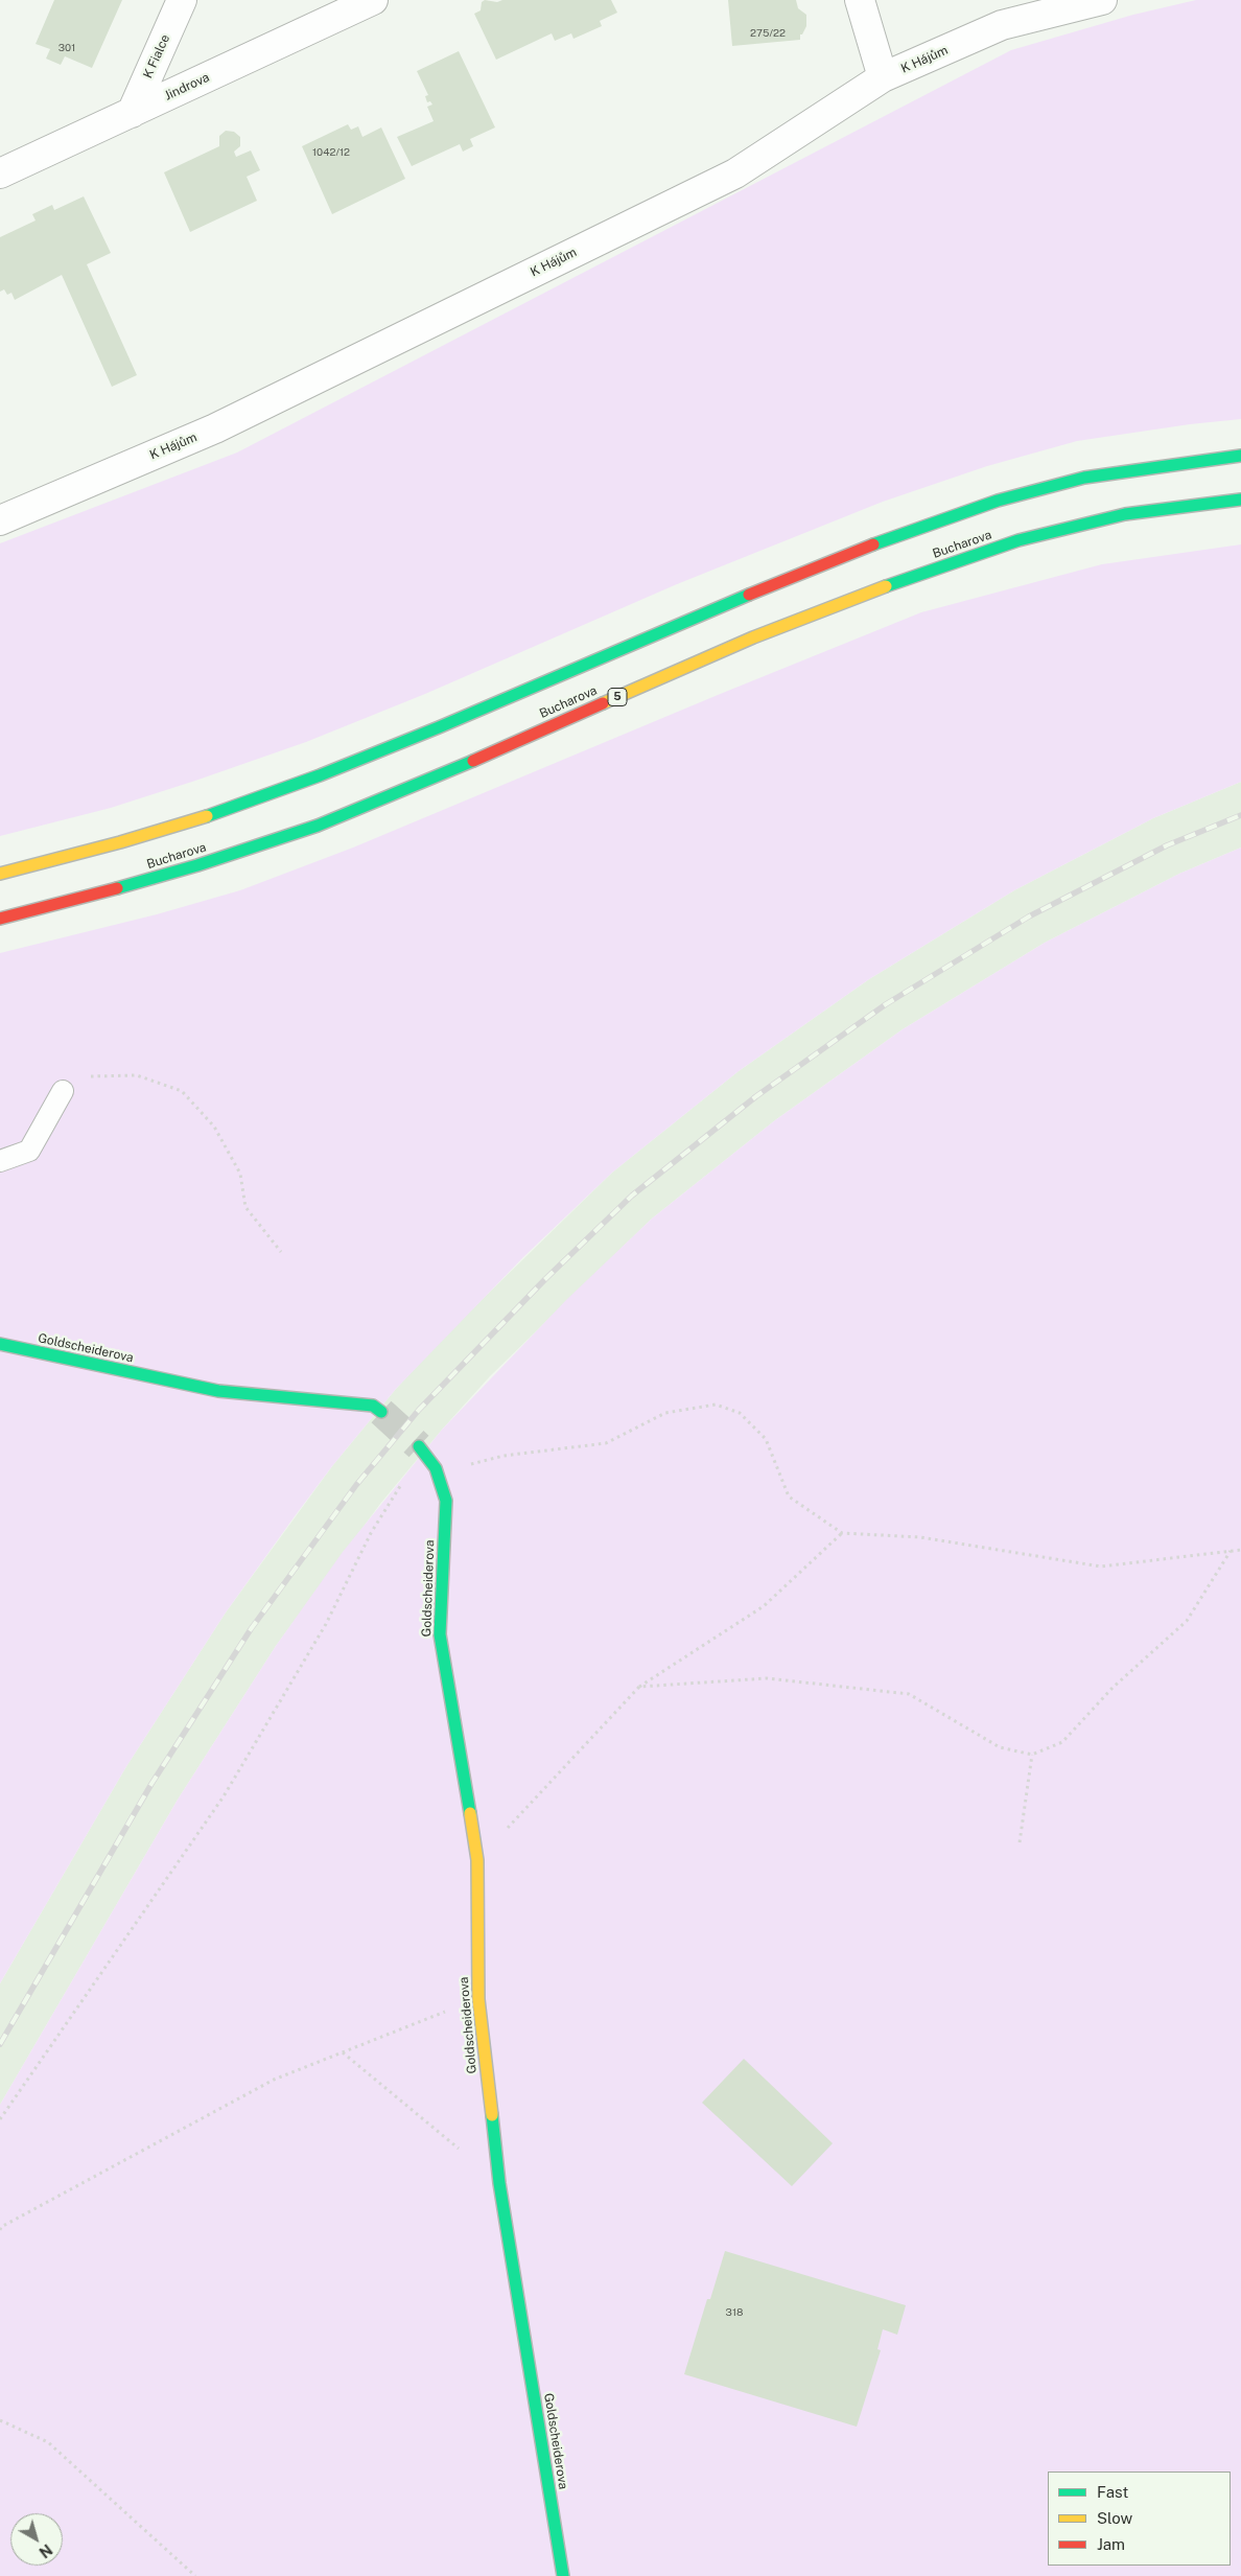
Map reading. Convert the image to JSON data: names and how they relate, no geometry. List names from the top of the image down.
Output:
{
  "streets": {
    "main road": ["Bucharova", "5", "Goldscheiderova"],
    "street": ["K Fialce", "K Hájům", "Jindrova"]
  },
  "crossings": [
    ["K Fialce", "Jindrova"]
  ],
  "house_numbers": [
    "275/22",
    "301",
    "1042/12",
    "318"
  ],
  "legend": ["Fast", "Slow", "Jam"],
  "north": "bottom right"
}
